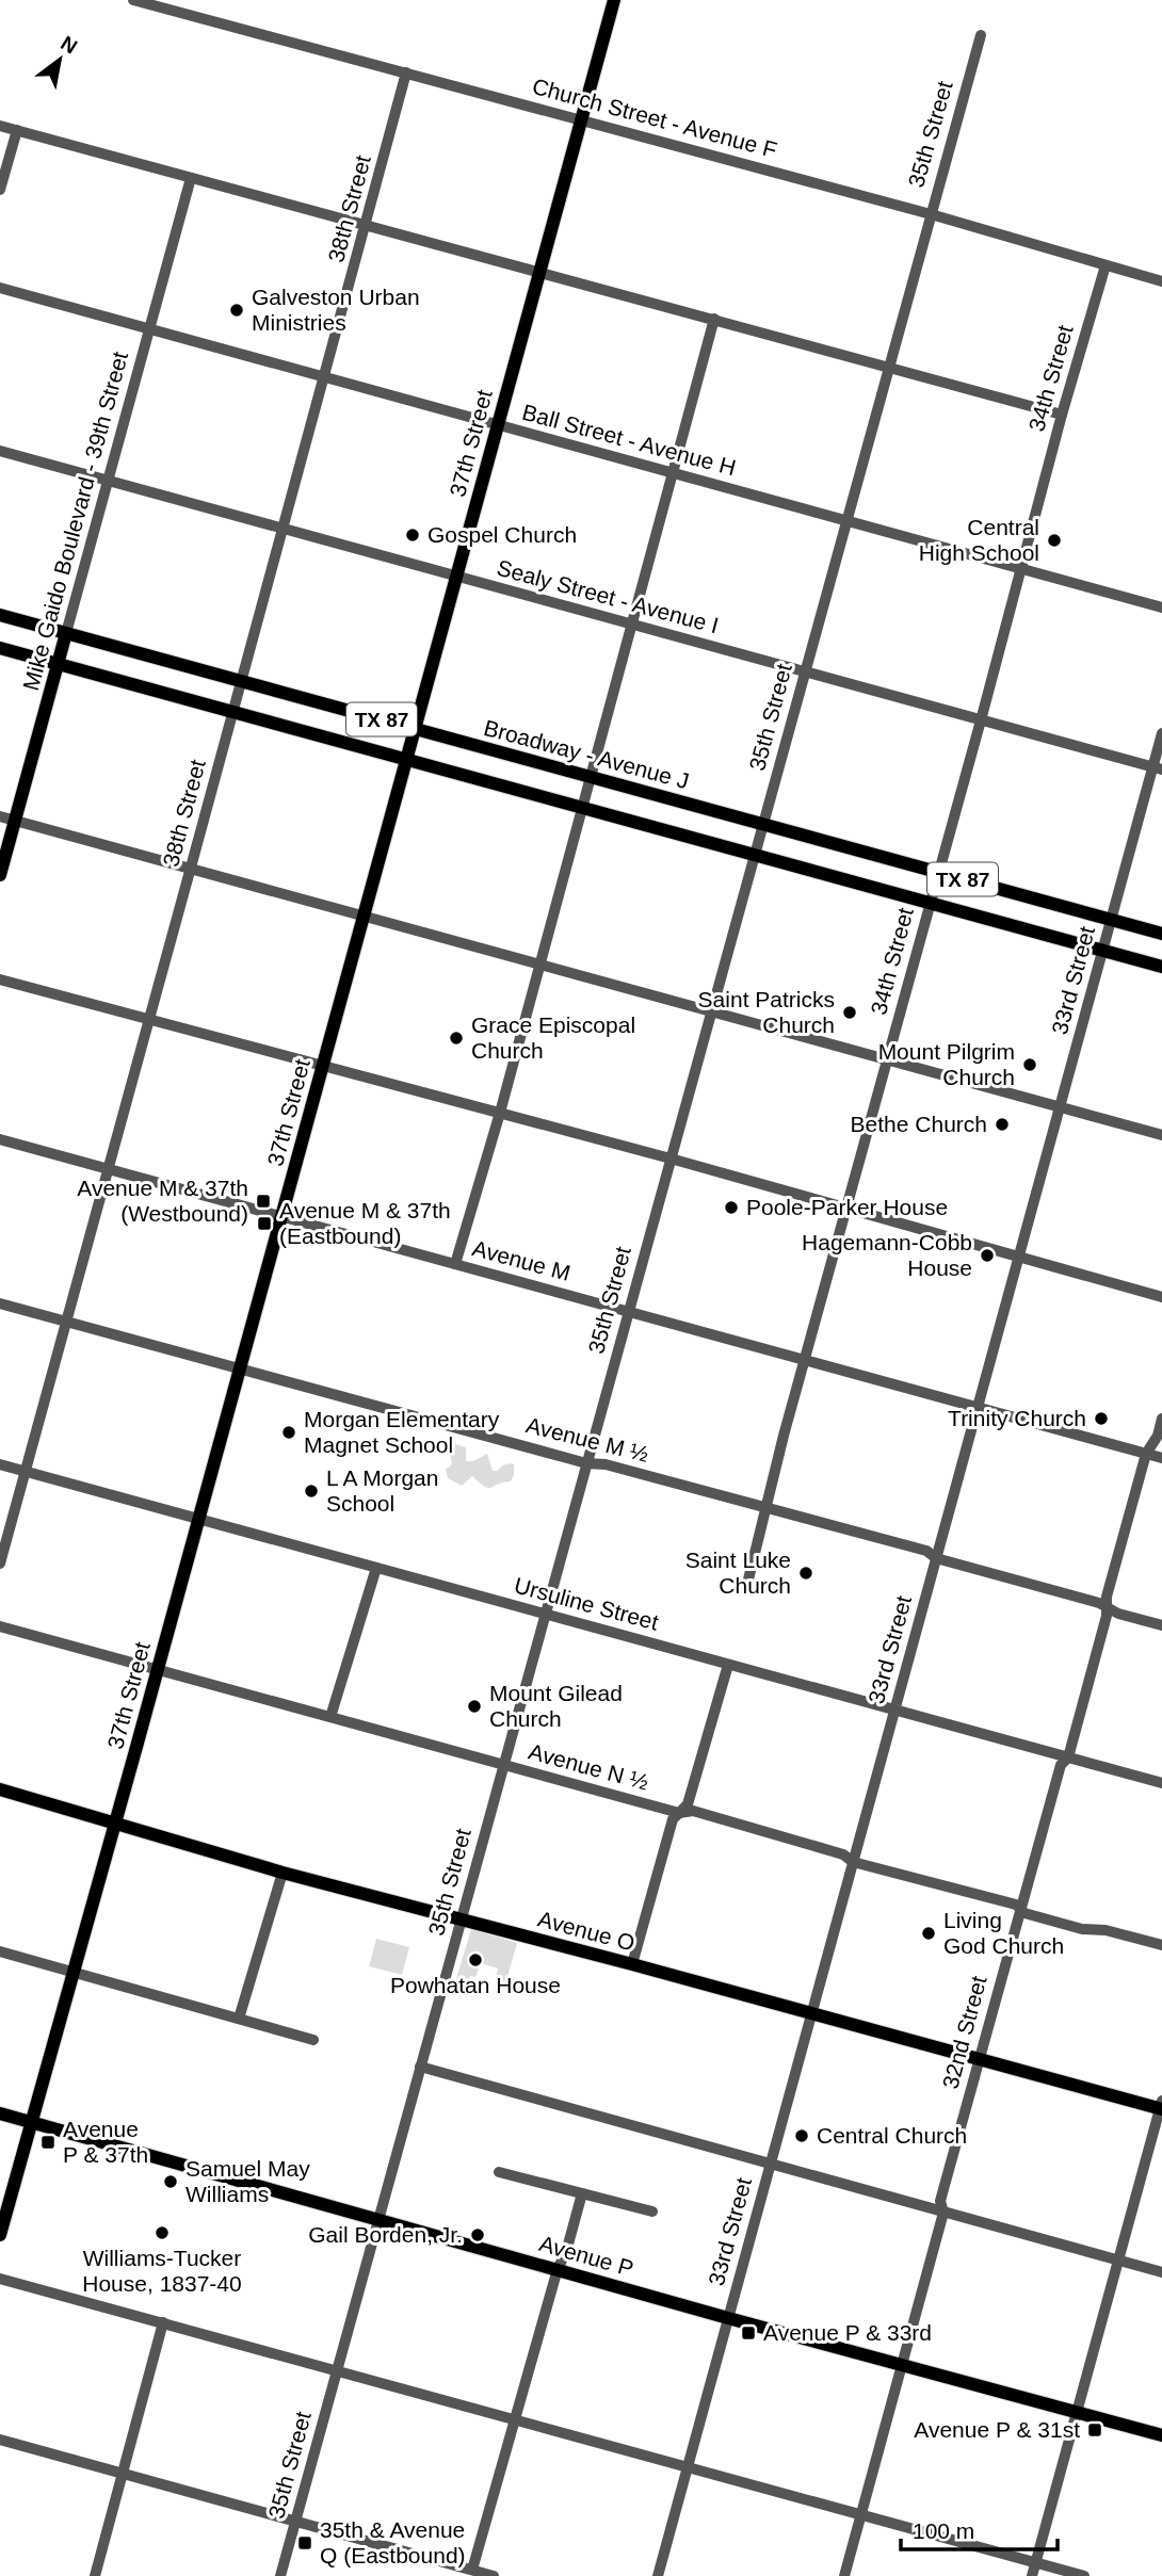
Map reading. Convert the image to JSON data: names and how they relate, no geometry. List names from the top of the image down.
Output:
{
  "streets": {
    "main road": [
      "37th Street",
      "Mike Gaido Boulevard - 39th Street",
      "TX 87",
      "Broadway - Avenue J",
      "Avenue O",
      "Avenue P"
    ],
    "street": [
      "Church Street - Avenue F",
      "35th Street",
      "38th Street",
      "34th Street",
      "Ball Street - Avenue H",
      "Sealy Street - Avenue I",
      "33rd Street",
      "Avenue M",
      "Avenue M ½",
      "Ursuline Street",
      "Avenue N ½",
      "32nd Street"
    ]
  },
  "crossings": [
    ["Church Street - Avenue F", "35th Street"],
    ["Church Street - Avenue F", "38th Street"],
    ["Church Street - Avenue F", "34th Street"],
    ["Church Street - Avenue F", "37th Street"],
    ["35th Street", "Ball Street - Avenue H"],
    ["35th Street", "Sealy Street - Avenue I"],
    ["35th Street", "TX 87"],
    ["35th Street", "Broadway - Avenue J"],
    ["35th Street", "Avenue M"],
    ["35th Street", "Avenue M ½"],
    ["35th Street", "Ursuline Street"],
    ["35th Street", "Avenue N ½"],
    ["35th Street", "Avenue O"],
    ["35th Street", "Avenue P"],
    ["38th Street", "Ball Street - Avenue H"],
    ["38th Street", "Sealy Street - Avenue I"],
    ["38th Street", "TX 87"],
    ["38th Street", "Broadway - Avenue J"],
    ["38th Street", "Avenue M"],
    ["38th Street", "Avenue M ½"],
    ["38th Street", "Ursuline Street"],
    ["34th Street", "Ball Street - Avenue H"],
    ["34th Street", "Sealy Street - Avenue I"],
    ["34th Street", "TX 87"],
    ["34th Street", "Broadway - Avenue J"],
    ["34th Street", "Avenue M"],
    ["34th Street", "Avenue M ½"],
    ["Ball Street - Avenue H", "37th Street"],
    ["Ball Street - Avenue H", "Mike Gaido Boulevard - 39th Street"],
    ["37th Street", "Sealy Street - Avenue I"],
    ["37th Street", "TX 87"],
    ["37th Street", "Broadway - Avenue J"],
    ["37th Street", "Avenue M"],
    ["37th Street", "Avenue M ½"],
    ["37th Street", "Ursuline Street"],
    ["37th Street", "Avenue N ½"],
    ["37th Street", "Avenue O"],
    ["37th Street", "Avenue P"],
    ["Mike Gaido Boulevard - 39th Street", "Sealy Street - Avenue I"],
    ["Mike Gaido Boulevard - 39th Street", "TX 87"],
    ["Mike Gaido Boulevard - 39th Street", "Broadway - Avenue J"],
    ["Sealy Street - Avenue I", "33rd Street"],
    ["TX 87", "33rd Street"],
    ["Broadway - Avenue J", "33rd Street"],
    ["33rd Street", "Avenue M"],
    ["33rd Street", "Avenue M ½"],
    ["33rd Street", "Ursuline Street"],
    ["33rd Street", "Avenue N ½"],
    ["33rd Street", "Avenue O"],
    ["33rd Street", "Avenue P"],
    ["Avenue M", "32nd Street"],
    ["Avenue M ½", "32nd Street"],
    ["Ursuline Street", "32nd Street"],
    ["Avenue N ½", "32nd Street"],
    ["Avenue O", "32nd Street"],
    ["32nd Street", "Avenue P"]
  ],
  "places": {
    "other": [
      "Galveston Urban Ministries",
      "Gospel Church",
      "Central High School",
      "Saint Patricks Church",
      "Grace Episcopal Church",
      "Mount Pilgrim Church",
      "Bethe Church",
      "Poole-Parker House",
      "Hagemann-Cobb House",
      "Trinity Church",
      "Morgan Elementary Magnet School",
      "L A Morgan School",
      "Saint Luke Church",
      "Mount Gilead Church",
      "Living God Church",
      "Powhatan House",
      "Central Church",
      "Samuel May Williams",
      "Williams-Tucker House, 1837-40",
      "Gail Borden, Jr."
    ],
    "transit": [
      "Avenue M & 37th (Westbound)",
      "Avenue M & 37th (Eastbound)",
      "Avenue P & 37th",
      "Avenue P & 33rd",
      "Avenue P & 31st",
      "35th & Avenue Q (Eastbound)"
    ]
  },
  "scale_bar": "100 m",
  "north": "top right"
}
